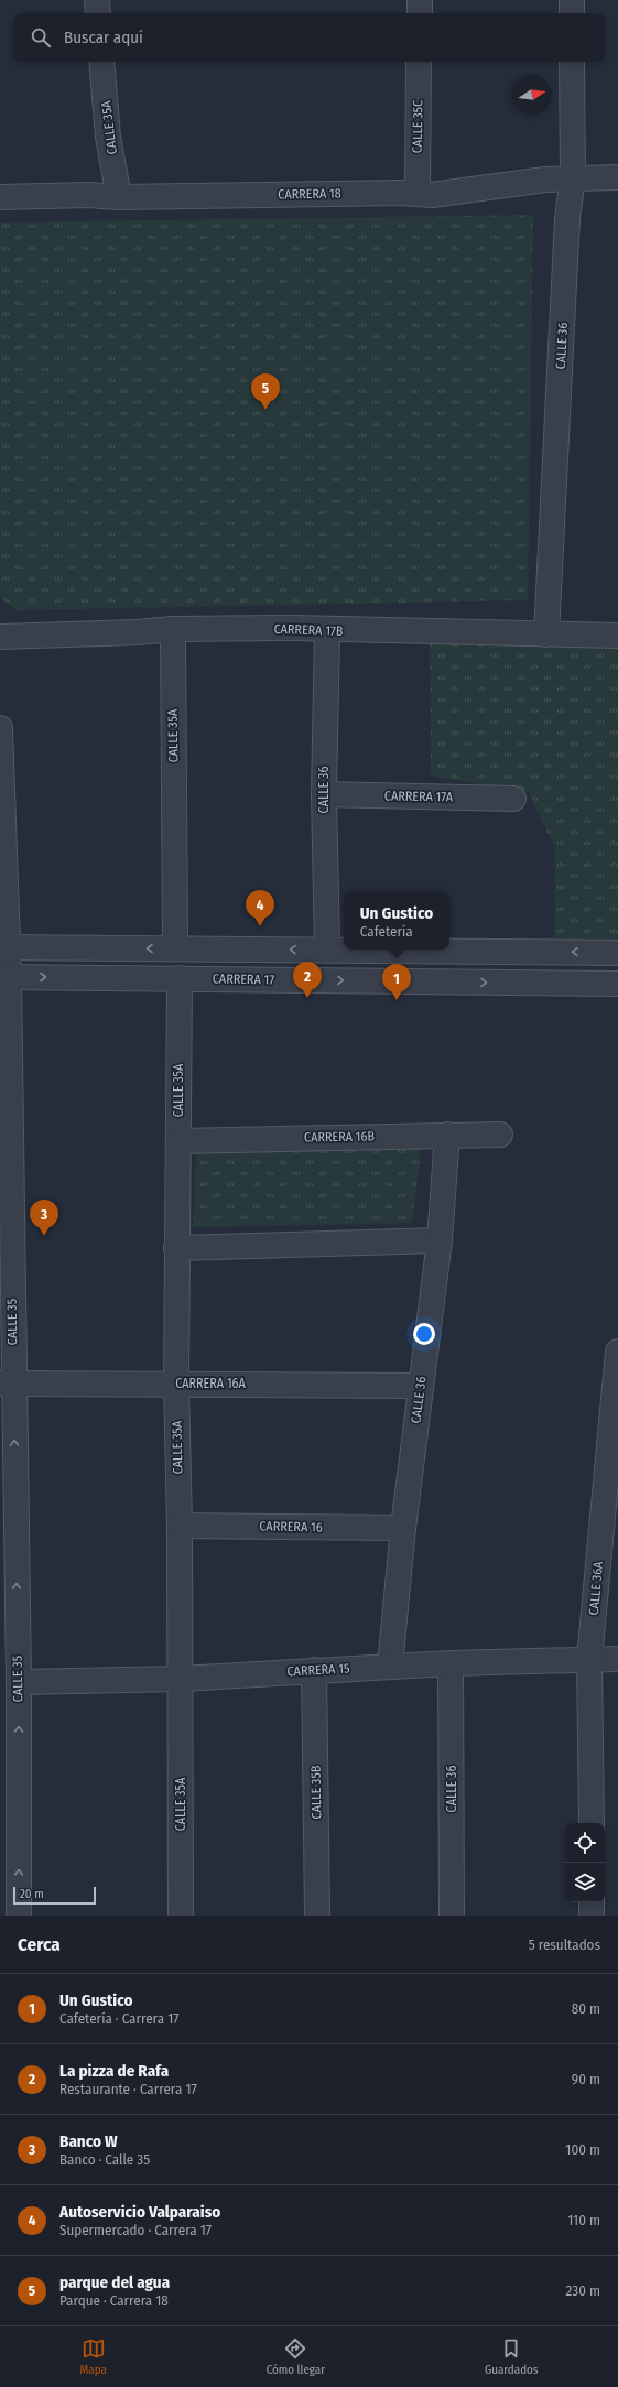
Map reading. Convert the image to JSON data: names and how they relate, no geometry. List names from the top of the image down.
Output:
{
  "streets": {
    "street": [
      "CALLE 35C",
      "CALLE 35A",
      "CARRERA 18",
      "CALLE 36",
      "CARRERA 17B",
      "CARRERA 17A",
      "CARRERA 17",
      "CARRERA 16B",
      "CALLE 35",
      "CARRERA 16A",
      "CARRERA 16",
      "CALLE 36A",
      "CARRERA 15",
      "CALLE 35B"
    ]
  },
  "crossings": [
    ["CALLE 35C", "CARRERA 18"],
    ["CALLE 35A", "CARRERA 18"],
    ["CALLE 35A", "CARRERA 17B"],
    ["CALLE 35A", "CARRERA 17"],
    ["CALLE 35A", "CARRERA 16B"],
    ["CALLE 35A", "CARRERA 16A"],
    ["CALLE 35A", "CARRERA 16"],
    ["CALLE 35A", "CARRERA 15"],
    ["CARRERA 18", "CALLE 36"],
    ["CALLE 36", "CARRERA 17B"],
    ["CALLE 36", "CARRERA 17A"],
    ["CALLE 36", "CARRERA 16B"],
    ["CALLE 36", "CARRERA 16A"],
    ["CALLE 36", "CARRERA 16"],
    ["CALLE 36", "CARRERA 15"],
    ["CARRERA 17", "CALLE 35"],
    ["CALLE 35", "CARRERA 16A"],
    ["CALLE 35", "CARRERA 15"],
    ["CALLE 36A", "CARRERA 15"],
    ["CARRERA 15", "CALLE 35B"]
  ],
  "one_way": ["CALLE 35"],
  "scale_bar": "20 m",
  "north": "right",
  "page": {
    "search": "Buscar aquí",
    "pins": [
      "5",
      "4",
      "2",
      "1",
      "3"
    ],
    "popup": ["Un Gustico", "Cafetería"],
    "scale": "20 m",
    "heading": ["Cerca", "5 resultados"],
    "list": [
      {
        "mark": "1",
        "name": "Un Gustico",
        "note": "Cafetería · Carrera 17",
        "value": "80 m"
      },
      {
        "mark": "2",
        "name": "La pizza de Rafa",
        "note": "Restaurante · Carrera 17",
        "value": "90 m"
      },
      {
        "mark": "3",
        "name": "Banco W",
        "note": "Banco · Calle 35",
        "value": "100 m"
      },
      {
        "mark": "4",
        "name": "Autoservicio Valparaiso",
        "note": "Supermercado · Carrera 17",
        "value": "110 m"
      },
      {
        "mark": "5",
        "name": "parque del agua",
        "note": "Parque · Carrera 18",
        "value": "230 m"
      }
    ],
    "nav": ["Mapa", "Cómo llegar", "Guardados"]
  }
}
